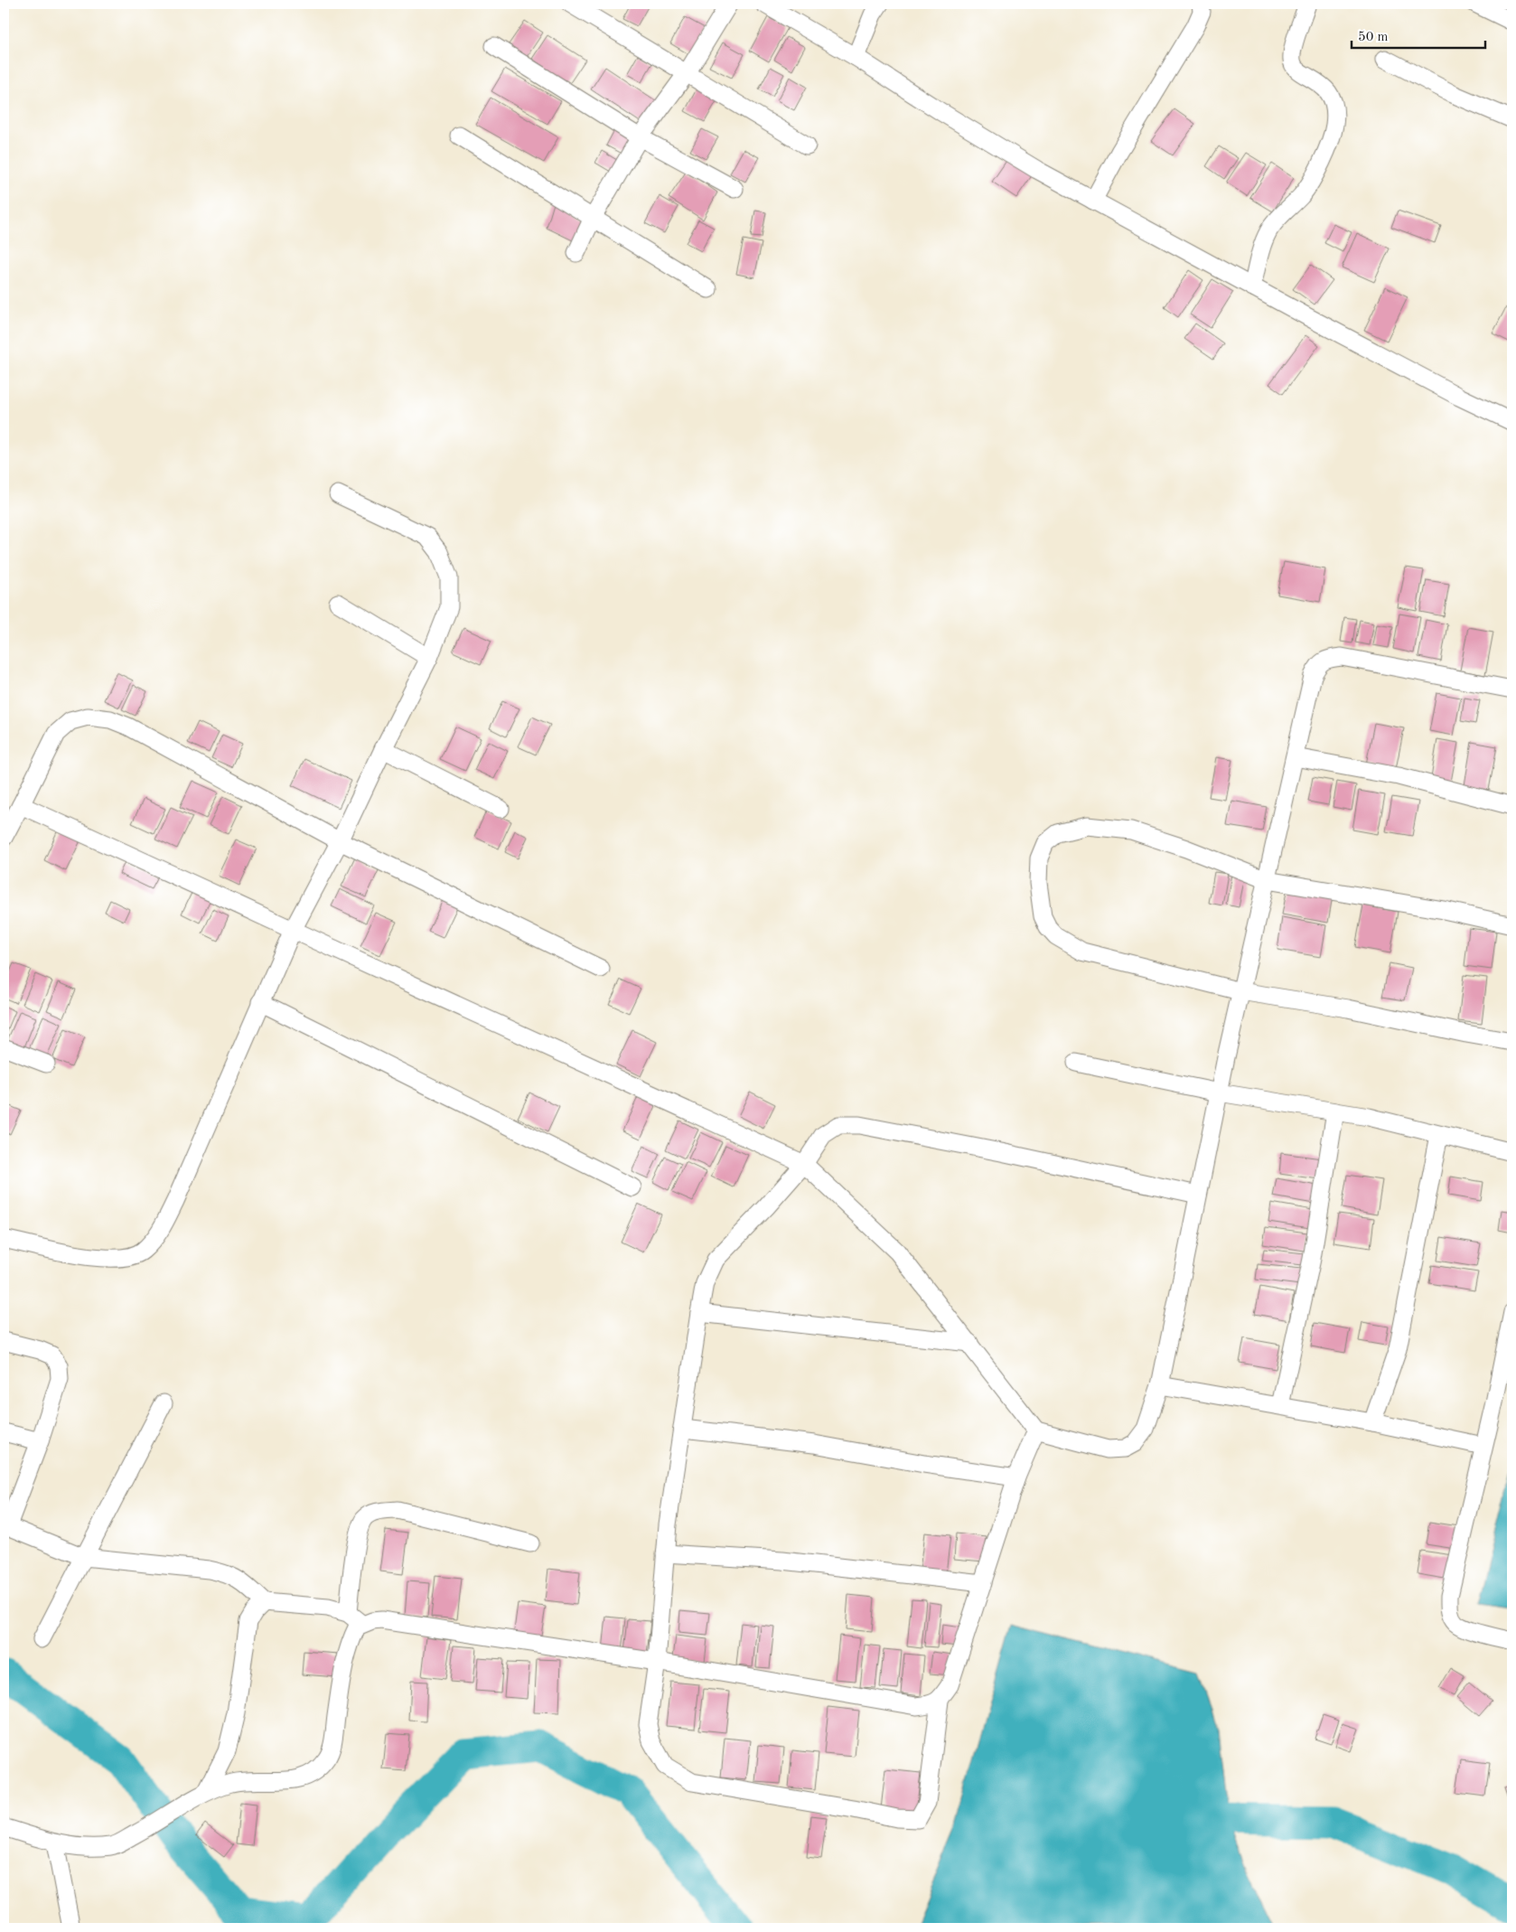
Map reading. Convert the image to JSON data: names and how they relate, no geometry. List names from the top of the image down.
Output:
{
  "scale_bar": "50 m"
}
